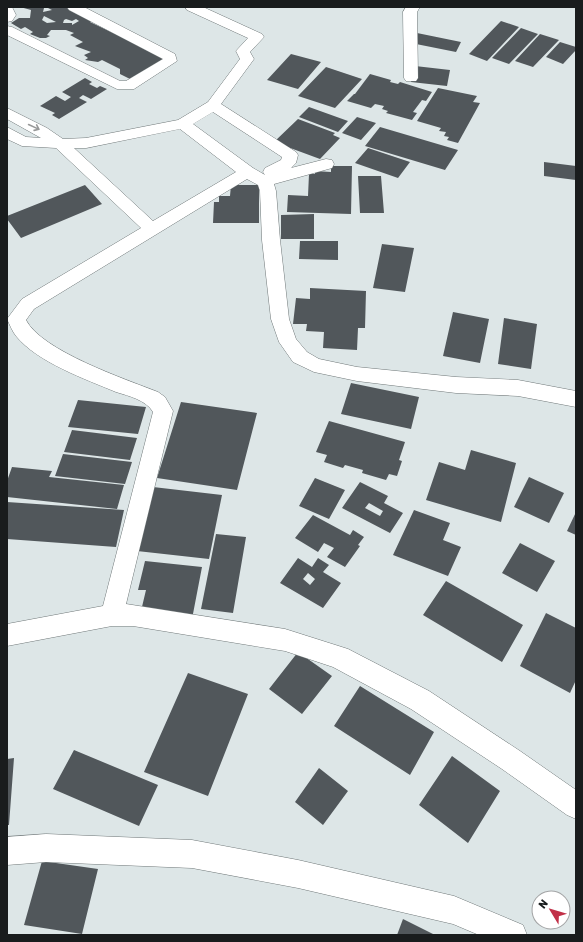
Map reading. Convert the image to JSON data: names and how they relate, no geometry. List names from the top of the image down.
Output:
{
  "north": "top left"
}
